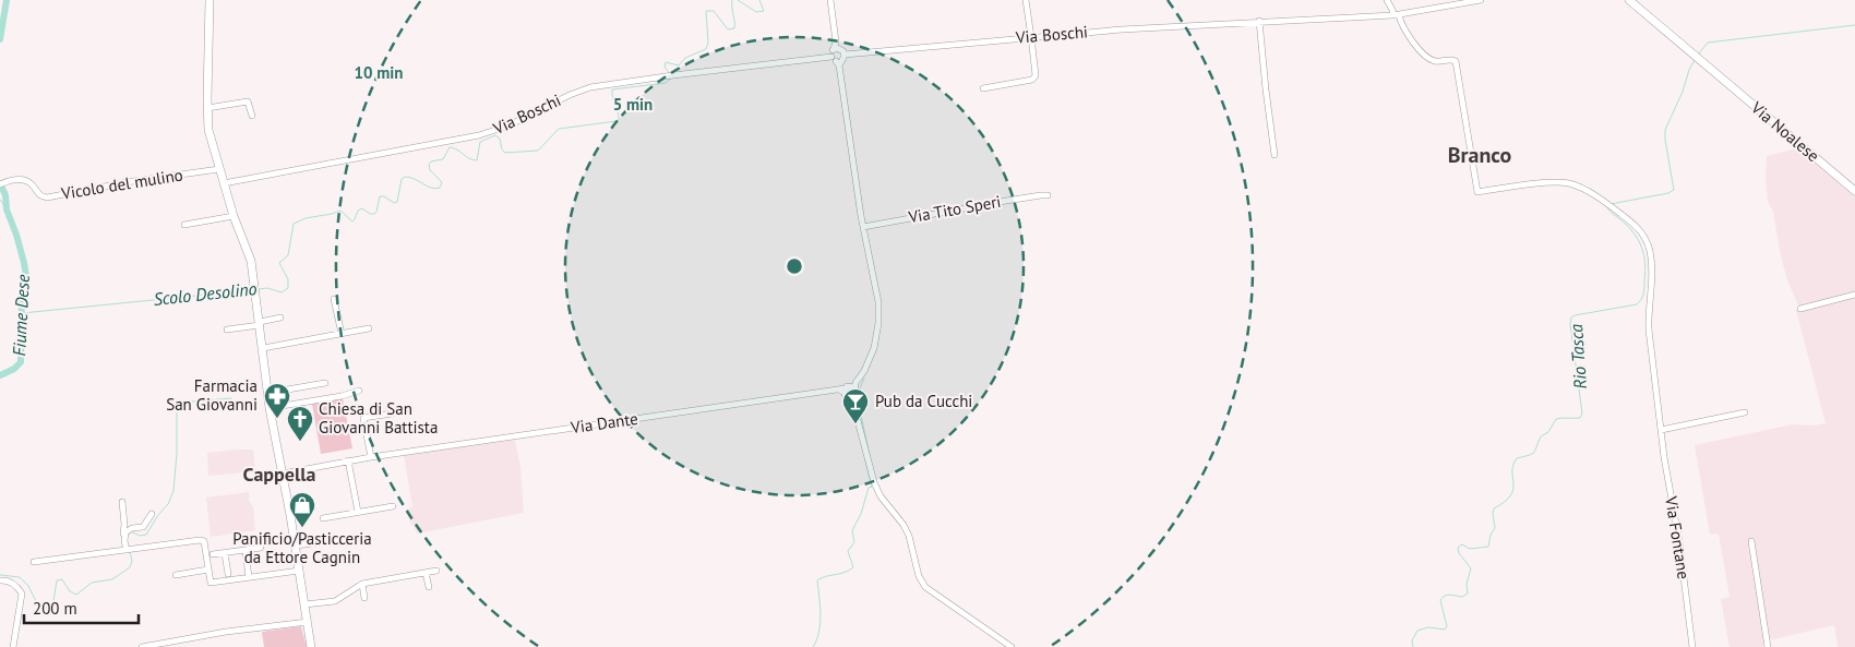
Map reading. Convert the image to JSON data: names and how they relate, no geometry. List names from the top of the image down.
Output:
{
  "streets": {
    "main road": ["Via Noalese"],
    "street": [
      "Via Boschi",
      "Vicolo del mulino",
      "Via Tito Speri",
      "Via Dante",
      "Via Fontane"
    ]
  },
  "crossings": [
    ["Via Boschi", "Via Fontane"]
  ],
  "districts": ["Branco", "Cappella"],
  "water": ["Scolo Desolino", "Fiume Dese", "Rio Tasca"],
  "places": {
    "pharmacy": ["Farmacia San Giovanni"],
    "bar": ["Pub da Cucchi"],
    "church": ["Chiesa di San Giovanni Battista"],
    "shop": ["Panificio/Pasticceria da Ettore Cagnin"]
  },
  "scale_bar": "200 m",
  "rings": ["10 min", "5 min"]
}
